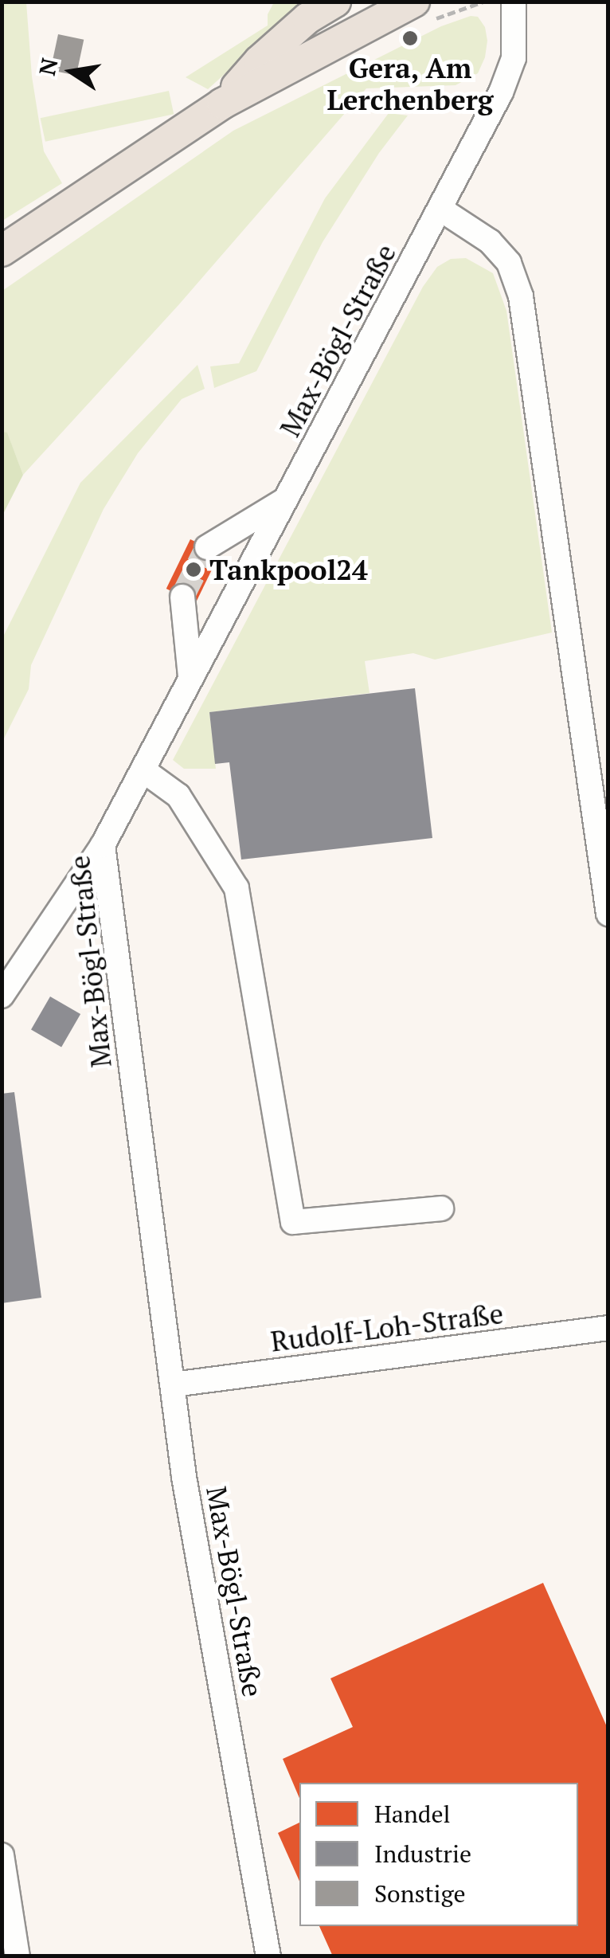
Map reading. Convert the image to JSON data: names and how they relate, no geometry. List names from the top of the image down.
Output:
{
  "streets": {
    "street": ["Max-Bögl-Straße", "Rudolf-Loh-Straße"]
  },
  "crossings": [
    ["Max-Bögl-Straße", "Rudolf-Loh-Straße"]
  ],
  "places": ["Gera, Am Lerchenberg", "Tankpool24"],
  "legend": ["Handel", "Industrie", "Sonstige"],
  "north": "left"
}
